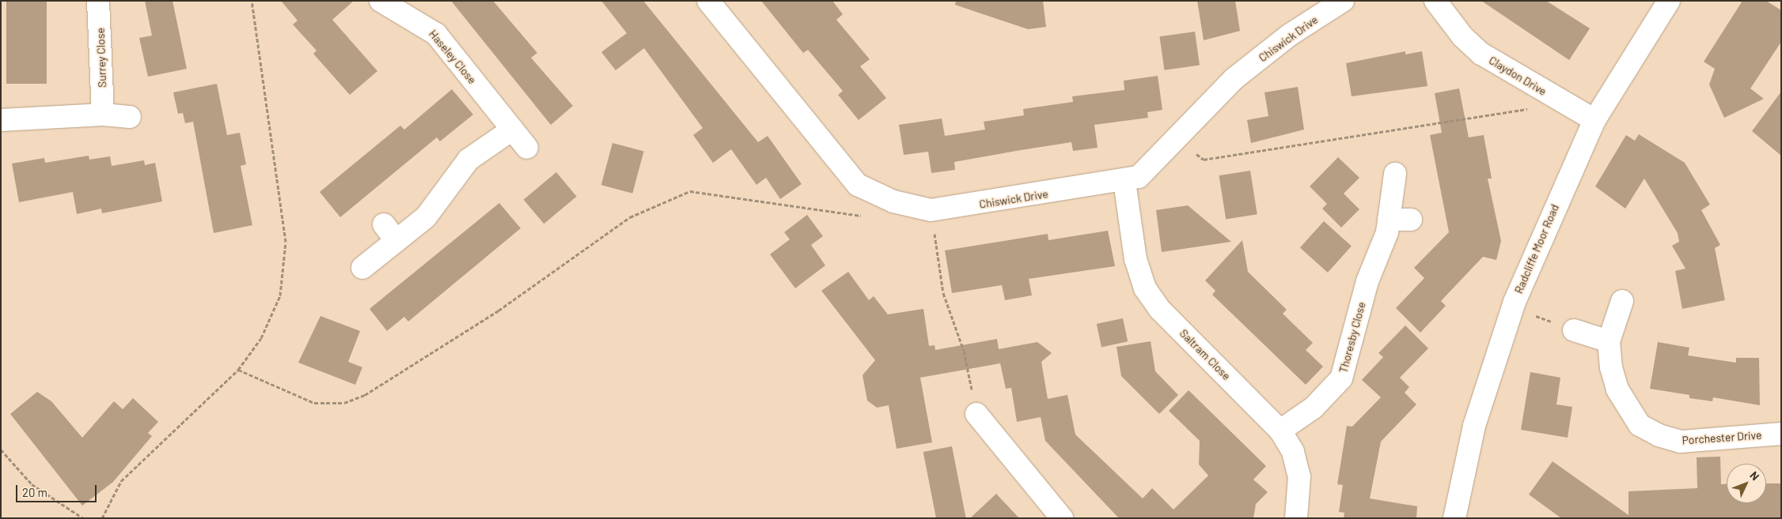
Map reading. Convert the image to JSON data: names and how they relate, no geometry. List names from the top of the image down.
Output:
{
  "streets": {
    "street": [
      "Chiswick Drive",
      "Haseley Close",
      "Surrey Close",
      "Claydon Drive",
      "Radcliffe Moor Road",
      "Thoresby Close",
      "Saltram Close",
      "Porchester Drive"
    ]
  },
  "crossings": [
    ["Chiswick Drive", "Saltram Close"],
    ["Claydon Drive", "Radcliffe Moor Road"],
    ["Thoresby Close", "Saltram Close"]
  ],
  "scale_bar": "20 m",
  "north": "top right"
}
